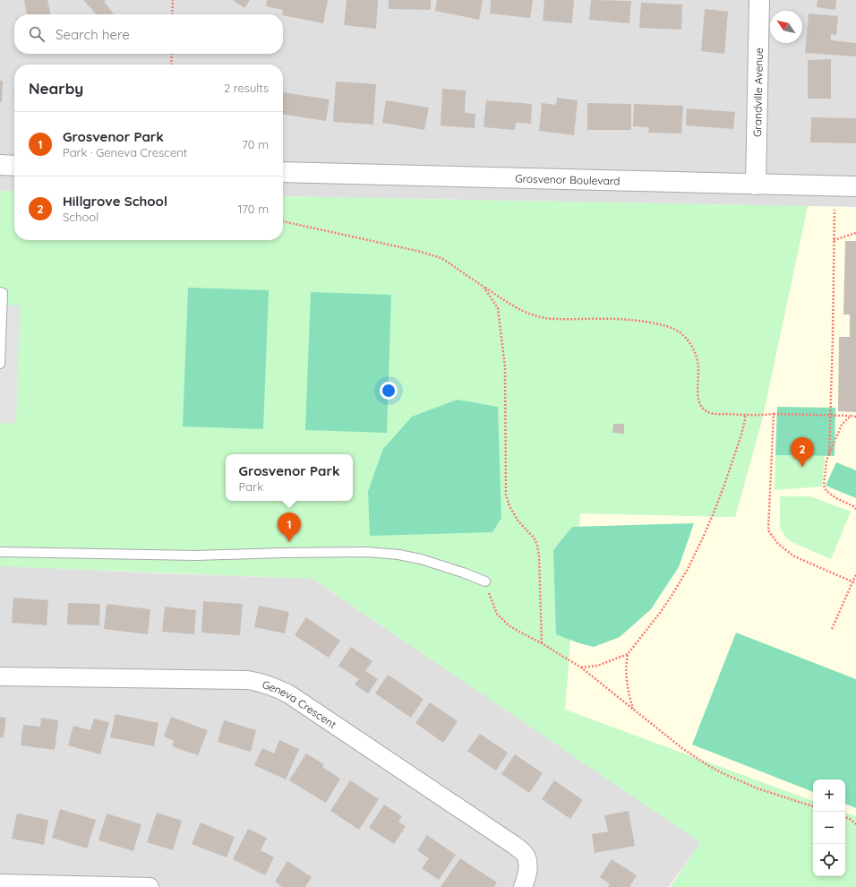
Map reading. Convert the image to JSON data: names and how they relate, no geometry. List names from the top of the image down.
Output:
{
  "streets": {
    "street": ["Grandville Avenue", "Grosvenor Boulevard", "Geneva Crescent"]
  },
  "crossings": [
    ["Grandville Avenue", "Grosvenor Boulevard"]
  ],
  "north": "top left",
  "page": {
    "search": "Search here",
    "heading": ["Nearby", "2 results"],
    "list": [
      {
        "mark": "1",
        "name": "Grosvenor Park",
        "note": "Park · Geneva Crescent",
        "value": "70 m"
      },
      {
        "mark": "2",
        "name": "Hillgrove School",
        "note": "School",
        "value": "170 m"
      }
    ],
    "pins": ["2", "1"],
    "popup": ["Grosvenor Park", "Park"],
    "map_buttons": ["+", "−"]
  }
}
